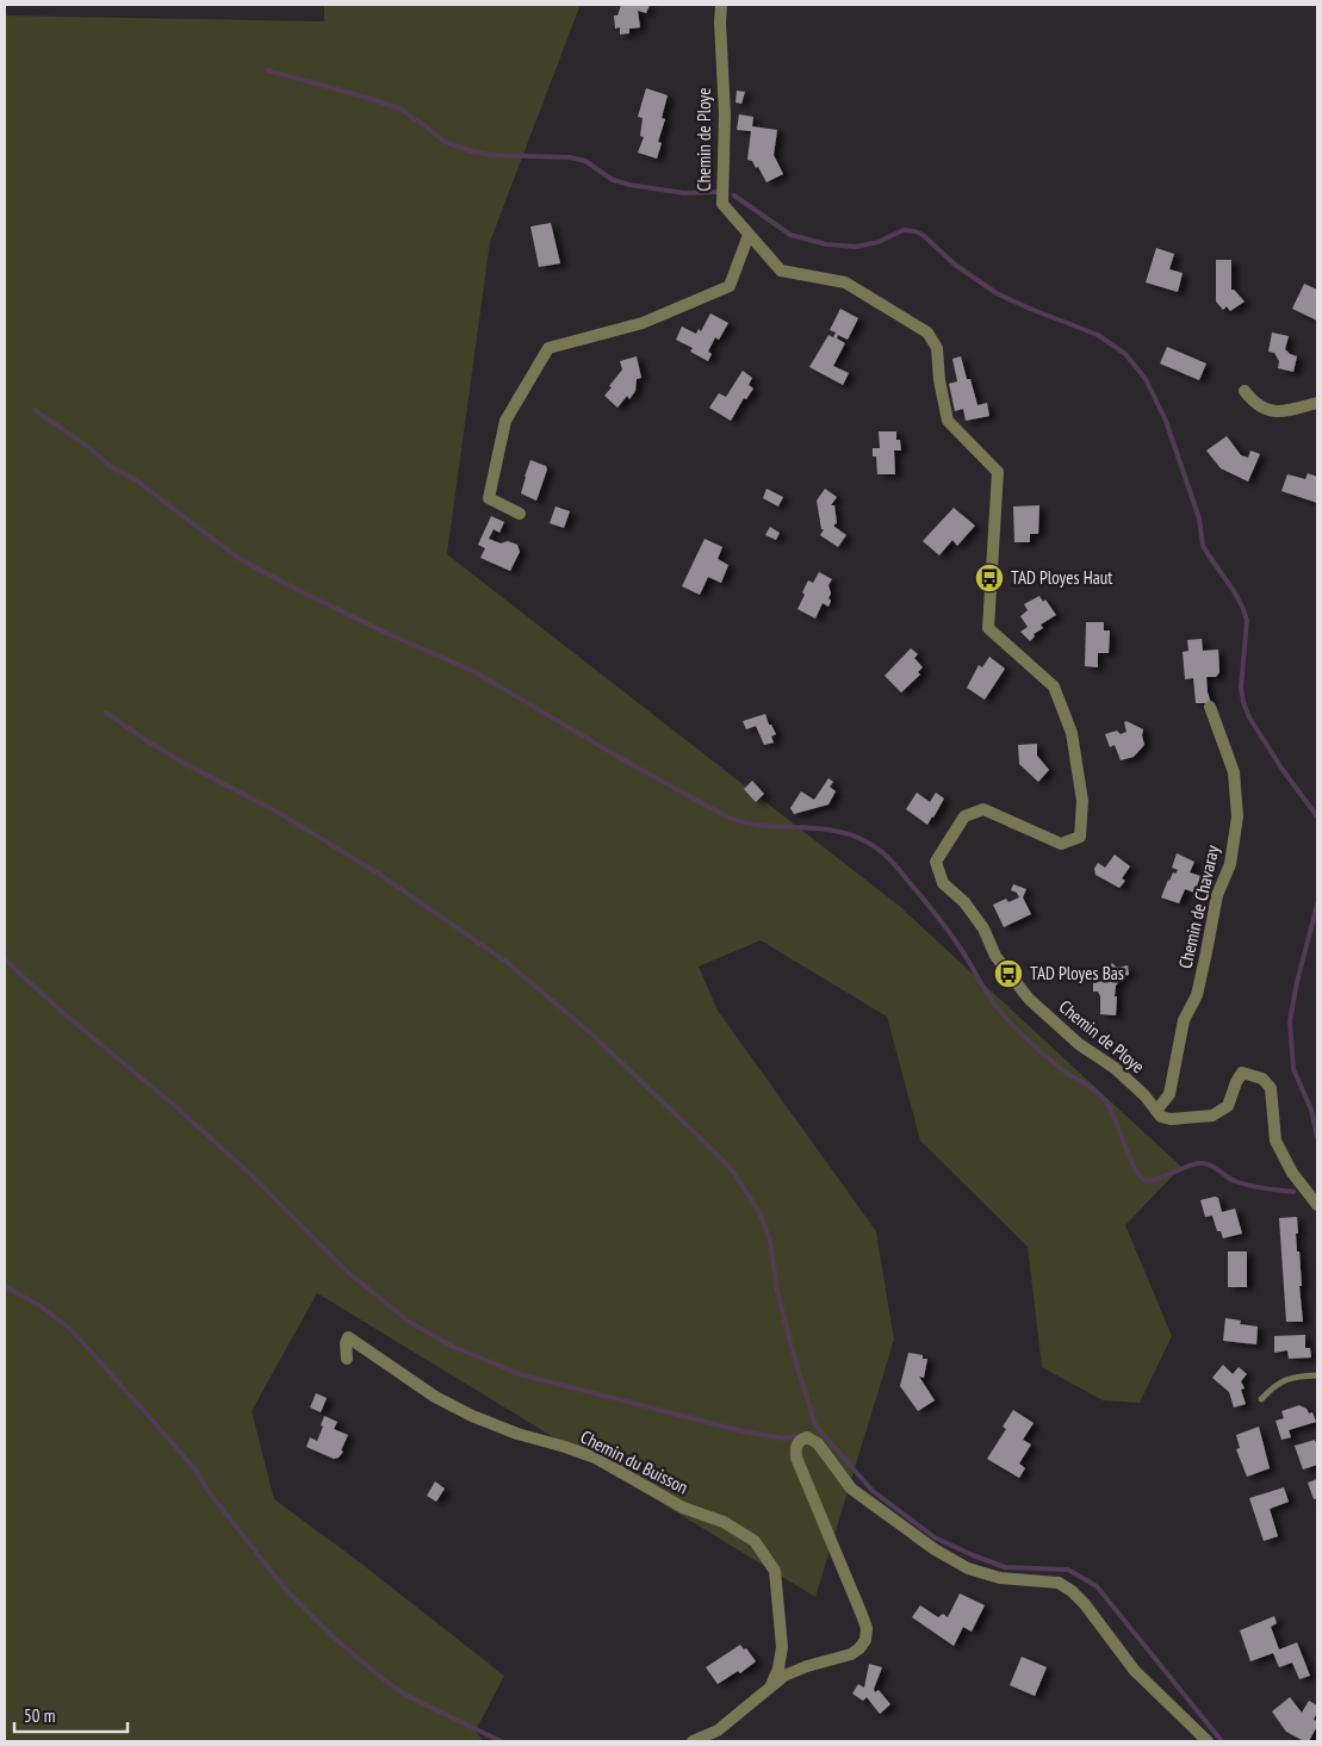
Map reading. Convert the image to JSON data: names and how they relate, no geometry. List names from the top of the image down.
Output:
{
  "streets": {
    "street": ["Chemin de Ploye", "Chemin de Chavaray", "Chemin du Buisson"]
  },
  "crossings": [
    ["Chemin de Ploye", "Chemin de Chavaray"]
  ],
  "places": {
    "bus stop": ["TAD Ployes Haut", "TAD Ployes Bas"]
  },
  "scale_bar": "50 m"
}
